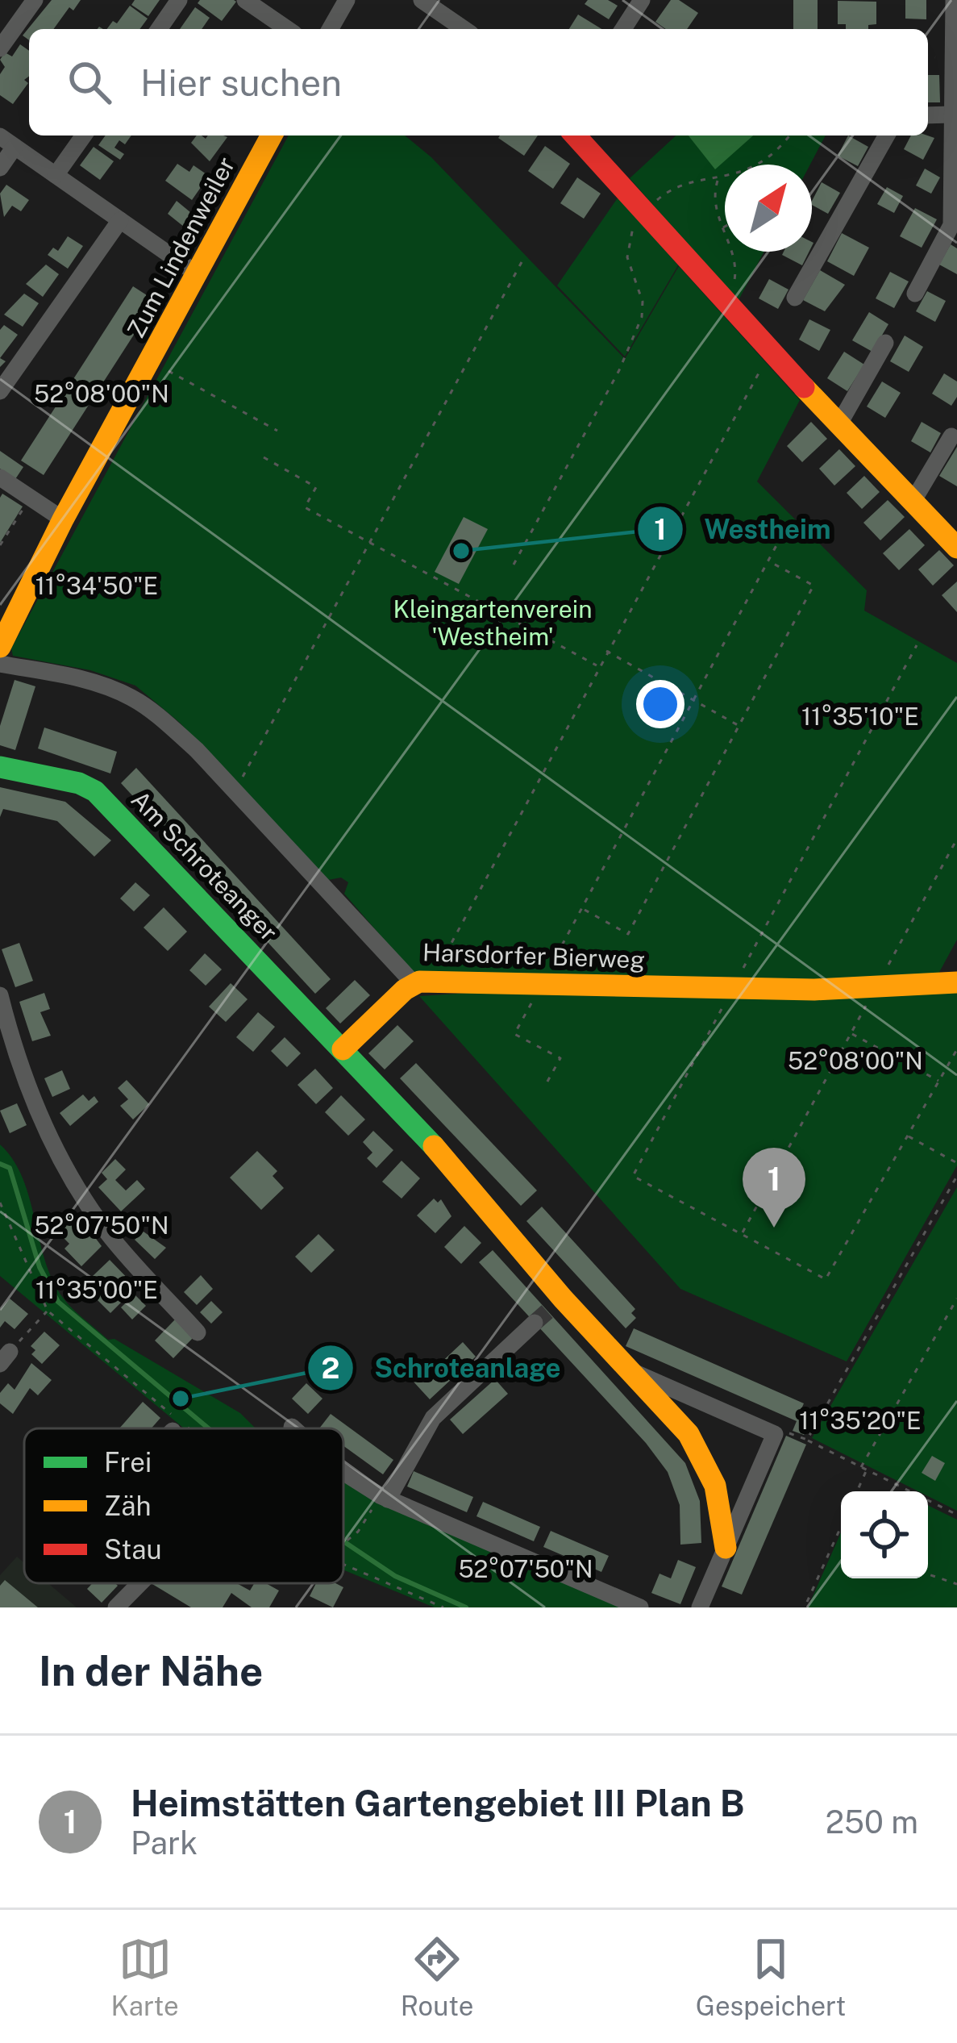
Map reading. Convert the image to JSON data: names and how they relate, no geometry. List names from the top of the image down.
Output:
{
  "streets": {
    "street": ["Zum Lindenweiler", "Am Schroteanger", "Harsdorfer Bierweg"]
  },
  "parks": ["Kleingartenverein 'Westheim'"],
  "places": ["Westheim", "Schroteanlage"],
  "legend": ["Frei", "Zäh", "Stau"],
  "north": "top right",
  "page": {
    "search": "Hier suchen",
    "pins": "1",
    "heading": "In der Nähe",
    "list": [
      {
        "mark": "1",
        "name": "Heimstätten Gartengebiet III Plan B",
        "note": "Park",
        "value": "250 m"
      }
    ],
    "nav": ["Karte", "Route", "Gespeichert"]
  },
  "coordinates": [
    "52°08'00\"N",
    "11°34'50\"E",
    "11°35'10\"E",
    "52°07'50\"N",
    "11°35'00\"E",
    "11°35'20\"E"
  ]
}
